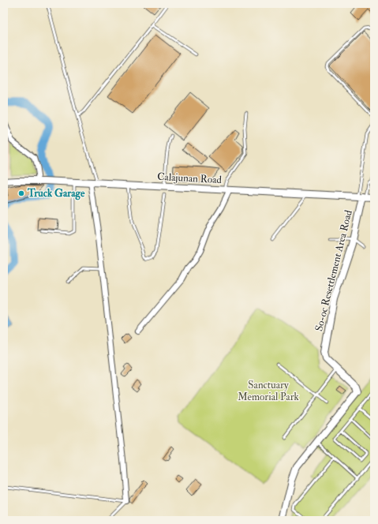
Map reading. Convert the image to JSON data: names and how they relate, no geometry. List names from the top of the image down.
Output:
{
  "streets": {
    "street": ["Calajunan Road", "So-oc Resettlement Area Road"]
  },
  "crossings": [
    ["Calajunan Road", "So-oc Resettlement Area Road"]
  ],
  "parks": ["Sanctuary Memorial Park"],
  "places": ["Truck Garage"]
}
